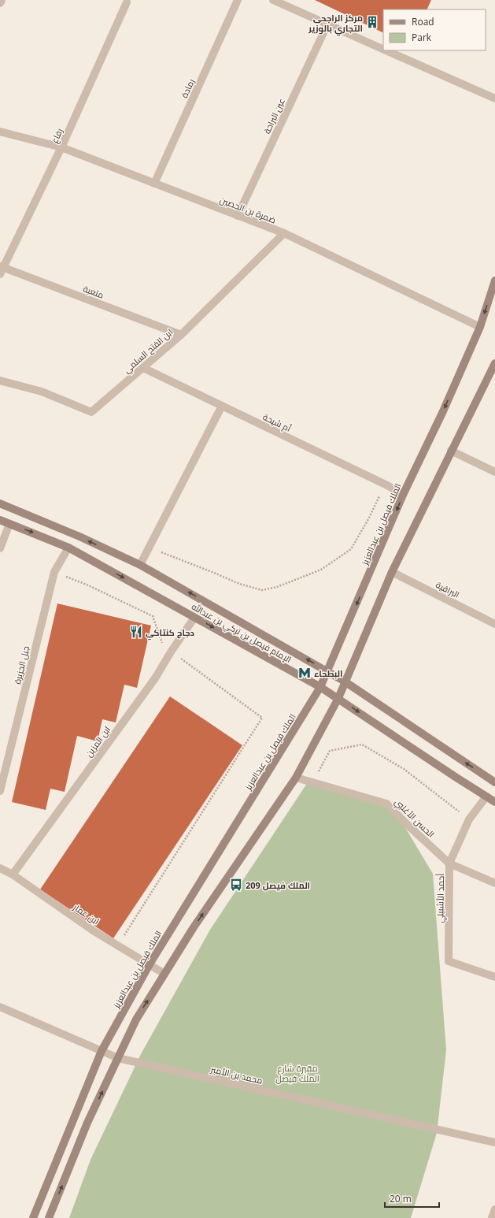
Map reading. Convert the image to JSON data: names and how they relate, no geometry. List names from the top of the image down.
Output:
{
  "streets": {
    "street": [
      "رمادة",
      "عين البراحة",
      "رفاع",
      "ضمرة بن الحصين",
      "متعبة",
      "ابن الفتح السلمي",
      "أم شيحة",
      "الملك فيصل بن عبدالعزيز",
      "البراقية",
      "الإمام فيصل بن تركي بن عبدالله",
      "جبل الجزيرة",
      "ابن المزين",
      "الحسن الأغلبي",
      "أحمد الأشبيلي",
      "ابن عمار",
      "محمد بن الأمير"
    ]
  },
  "crossings": [
    ["رمادة", "ضمرة بن الحصين"],
    ["عين البراحة", "ضمرة بن الحصين"],
    ["رفاع", "ضمرة بن الحصين"],
    ["رفاع", "متعبة"],
    ["ضمرة بن الحصين", "ابن الفتح السلمي"],
    ["ضمرة بن الحصين", "الملك فيصل بن عبدالعزيز"],
    ["متعبة", "ابن الفتح السلمي"],
    ["ابن الفتح السلمي", "أم شيحة"],
    ["أم شيحة", "الملك فيصل بن عبدالعزيز"],
    ["الملك فيصل بن عبدالعزيز", "الإمام فيصل بن تركي بن عبدالله"],
    ["الملك فيصل بن عبدالعزيز", "ابن عمار"],
    ["الملك فيصل بن عبدالعزيز", "محمد بن الأمير"],
    ["الإمام فيصل بن تركي بن عبدالله", "جبل الجزيرة"],
    ["الإمام فيصل بن تركي بن عبدالله", "ابن المزين"],
    ["الإمام فيصل بن تركي بن عبدالله", "أحمد الأشبيلي"],
    ["ابن المزين", "ابن عمار"],
    ["الحسن الأغلبي", "أحمد الأشبيلي"]
  ],
  "parks": ["مقبرة شارع الملك فيصل"],
  "places": {
    "building": ["مركز الراجحي التجاري بالوزير"],
    "restaurant": ["دجاج كنتاكي"],
    "metro station": ["البطحاء"],
    "bus stop": ["الملك فيصل 209"]
  },
  "legend": ["Road", "Park"],
  "scale_bar": "20 m"
}
